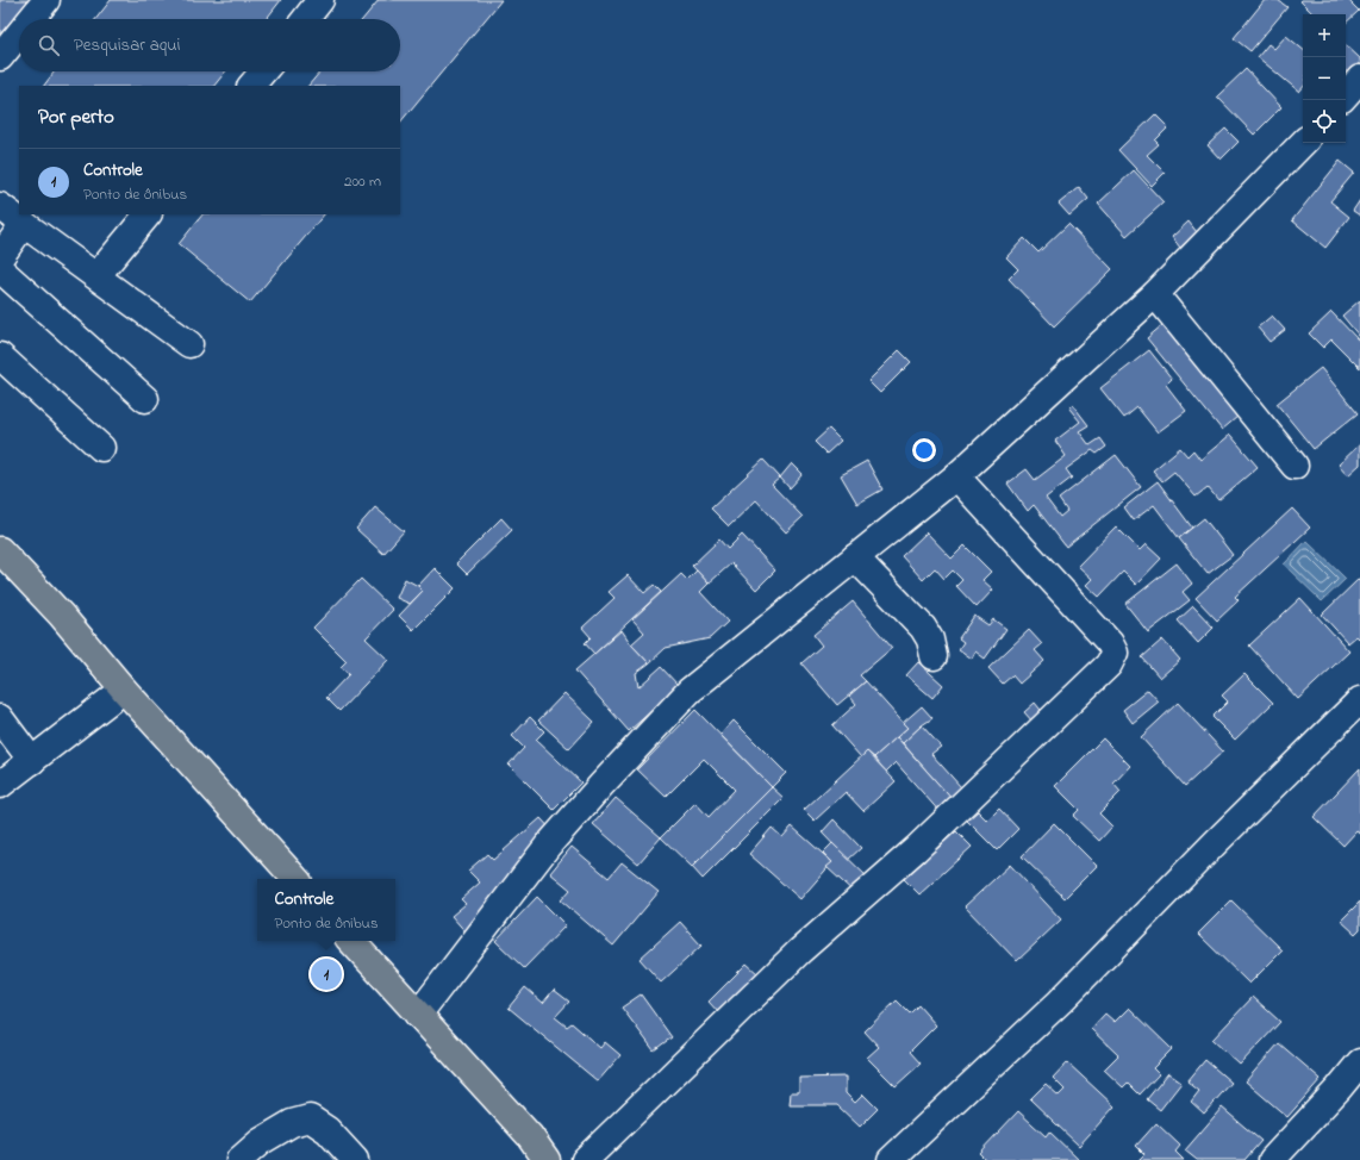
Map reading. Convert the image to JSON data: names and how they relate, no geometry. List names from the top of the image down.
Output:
{
  "page": {
    "map_buttons": ["+", "−"],
    "search": "Pesquisar aqui",
    "heading": "Por perto",
    "list": [
      {
        "mark": "1",
        "name": "Controle",
        "note": "Ponto de ônibus",
        "value": "200 m"
      }
    ],
    "popup": ["Controle", "Ponto de ônibus"],
    "pins": "1"
  }
}
